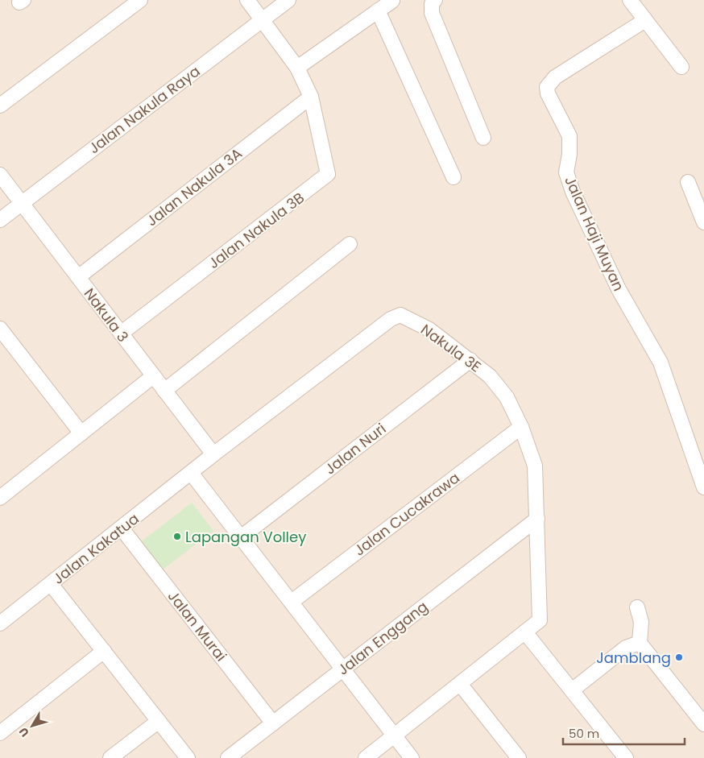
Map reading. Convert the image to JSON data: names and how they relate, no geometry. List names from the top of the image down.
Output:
{
  "streets": {
    "street": [
      "Jalan Nakula Raya",
      "Jalan Nakula 3A",
      "Jalan Nakula 3B",
      "Jalan Haji Muyan",
      "Nakula 3",
      "Nakula 3E",
      "Jalan Nuri",
      "Jalan Cucakrawa",
      "Jalan Kakatua",
      "Jalan Murai",
      "Jalan Enggang"
    ]
  },
  "crossings": [
    ["Jalan Nakula Raya", "Jalan Nakula 3B"],
    ["Jalan Nakula Raya", "Nakula 3"],
    ["Jalan Nakula 3A", "Jalan Nakula 3B"],
    ["Jalan Nakula 3A", "Nakula 3"],
    ["Jalan Nakula 3B", "Nakula 3"],
    ["Nakula 3", "Nakula 3E"],
    ["Nakula 3E", "Jalan Nuri"],
    ["Nakula 3E", "Jalan Cucakrawa"],
    ["Nakula 3E", "Jalan Kakatua"],
    ["Nakula 3E", "Jalan Enggang"],
    ["Jalan Kakatua", "Jalan Murai"],
    ["Jalan Murai", "Jalan Enggang"]
  ],
  "places": ["Lapangan Volley", "Jamblang"],
  "scale_bar": "50 m",
  "north": "bottom left"
}
